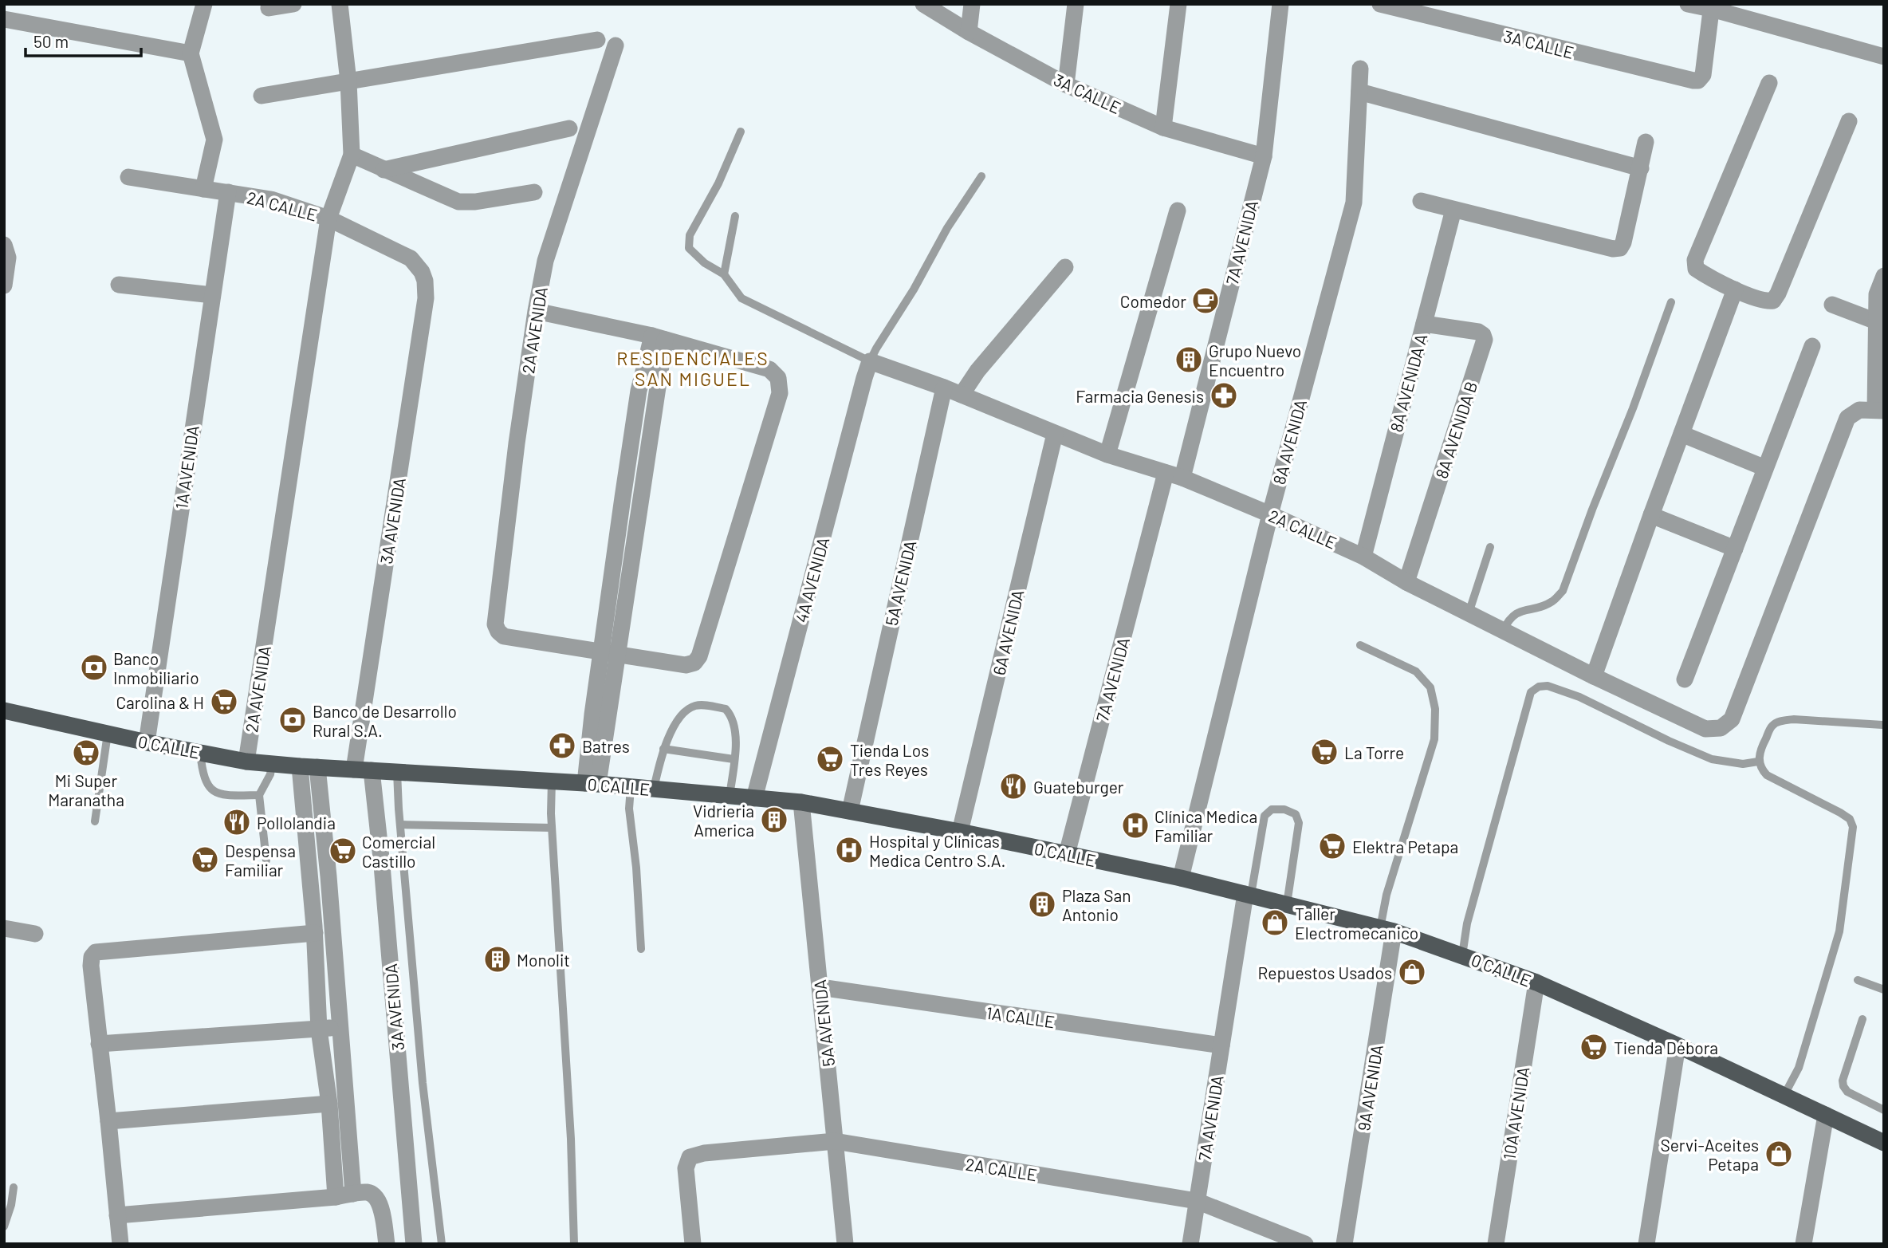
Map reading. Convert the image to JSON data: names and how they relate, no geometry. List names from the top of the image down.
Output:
{
  "streets": {
    "main road": ["0 CALLE"],
    "street": [
      "3A CALLE",
      "2A CALLE",
      "7A AVENIDA",
      "2A AVENIDA",
      "8A AVENIDA A",
      "8A AVENIDA B",
      "8A AVENIDA",
      "1A AVENIDA",
      "3A AVENIDA",
      "4A AVENIDA",
      "5A AVENIDA",
      "6A AVENIDA",
      "1A CALLE",
      "9A AVENIDA",
      "10A AVENIDA"
    ]
  },
  "crossings": [
    ["3A CALLE", "7A AVENIDA"],
    ["2A CALLE", "7A AVENIDA"],
    ["2A CALLE", "2A AVENIDA"],
    ["2A CALLE", "8A AVENIDA A"],
    ["2A CALLE", "8A AVENIDA B"],
    ["2A CALLE", "8A AVENIDA"],
    ["2A CALLE", "1A AVENIDA"],
    ["2A CALLE", "3A AVENIDA"],
    ["2A CALLE", "4A AVENIDA"],
    ["2A CALLE", "5A AVENIDA"],
    ["2A CALLE", "6A AVENIDA"],
    ["7A AVENIDA", "0 CALLE"],
    ["7A AVENIDA", "1A CALLE"],
    ["2A AVENIDA", "0 CALLE"],
    ["8A AVENIDA A", "8A AVENIDA B"],
    ["8A AVENIDA", "0 CALLE"],
    ["1A AVENIDA", "0 CALLE"],
    ["3A AVENIDA", "0 CALLE"],
    ["4A AVENIDA", "0 CALLE"],
    ["5A AVENIDA", "0 CALLE"],
    ["5A AVENIDA", "1A CALLE"],
    ["6A AVENIDA", "0 CALLE"],
    ["0 CALLE", "9A AVENIDA"],
    ["0 CALLE", "10A AVENIDA"]
  ],
  "districts": ["RESIDENCIALES SAN MIGUEL"],
  "places": {
    "cafe": ["Comedor"],
    "building": [
      "Grupo Nuevo Encuentro",
      "Vidrieria America",
      "Plaza San Antonio",
      "Monolit"
    ],
    "pharmacy": ["Farmacia Genesis", "Batres"],
    "bank": ["Banco Inmobiliario", "Banco de Desarrollo Rural S.A."],
    "supermarket": [
      "Carolina & H",
      "La Torre",
      "Mi Super Maranatha",
      "Tienda Los Tres Reyes",
      "Elektra Petapa",
      "Comercial Castillo",
      "Despensa Familiar",
      "Tienda Débora"
    ],
    "restaurant": ["Guateburger", "Pollolandia"],
    "hospital": ["Clínica Medica Familiar", "Hospital y Clínicas Medica Centro S.A."],
    "shop": ["Taller Electromecanico", "Repuestos Usados", "Servi-Aceites Petapa"]
  },
  "scale_bar": "50 m"
}
